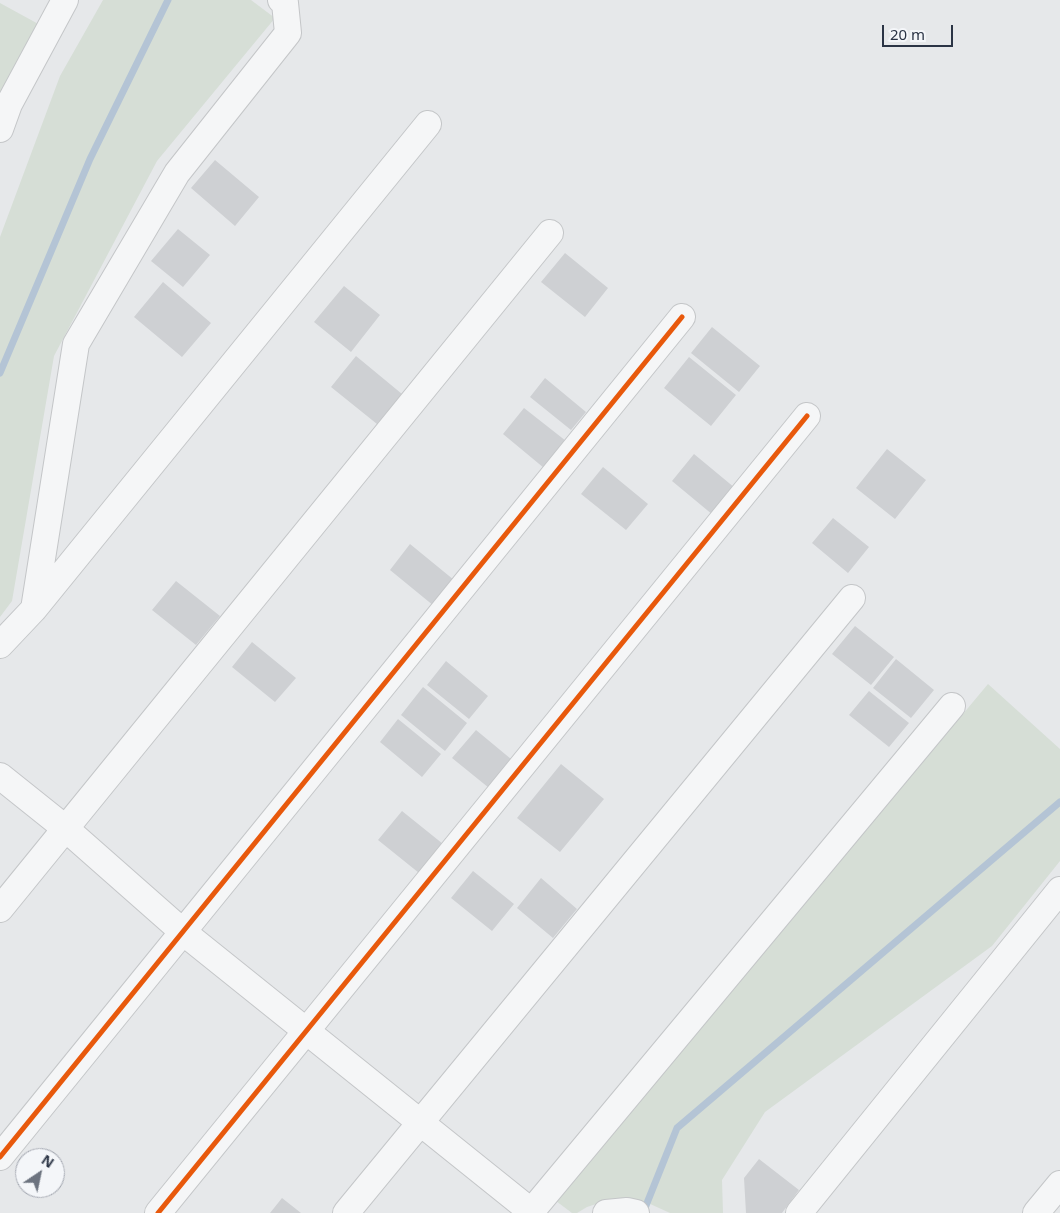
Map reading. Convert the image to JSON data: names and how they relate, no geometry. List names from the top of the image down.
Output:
{
  "scale_bar": "20 m",
  "north": "top right"
}
